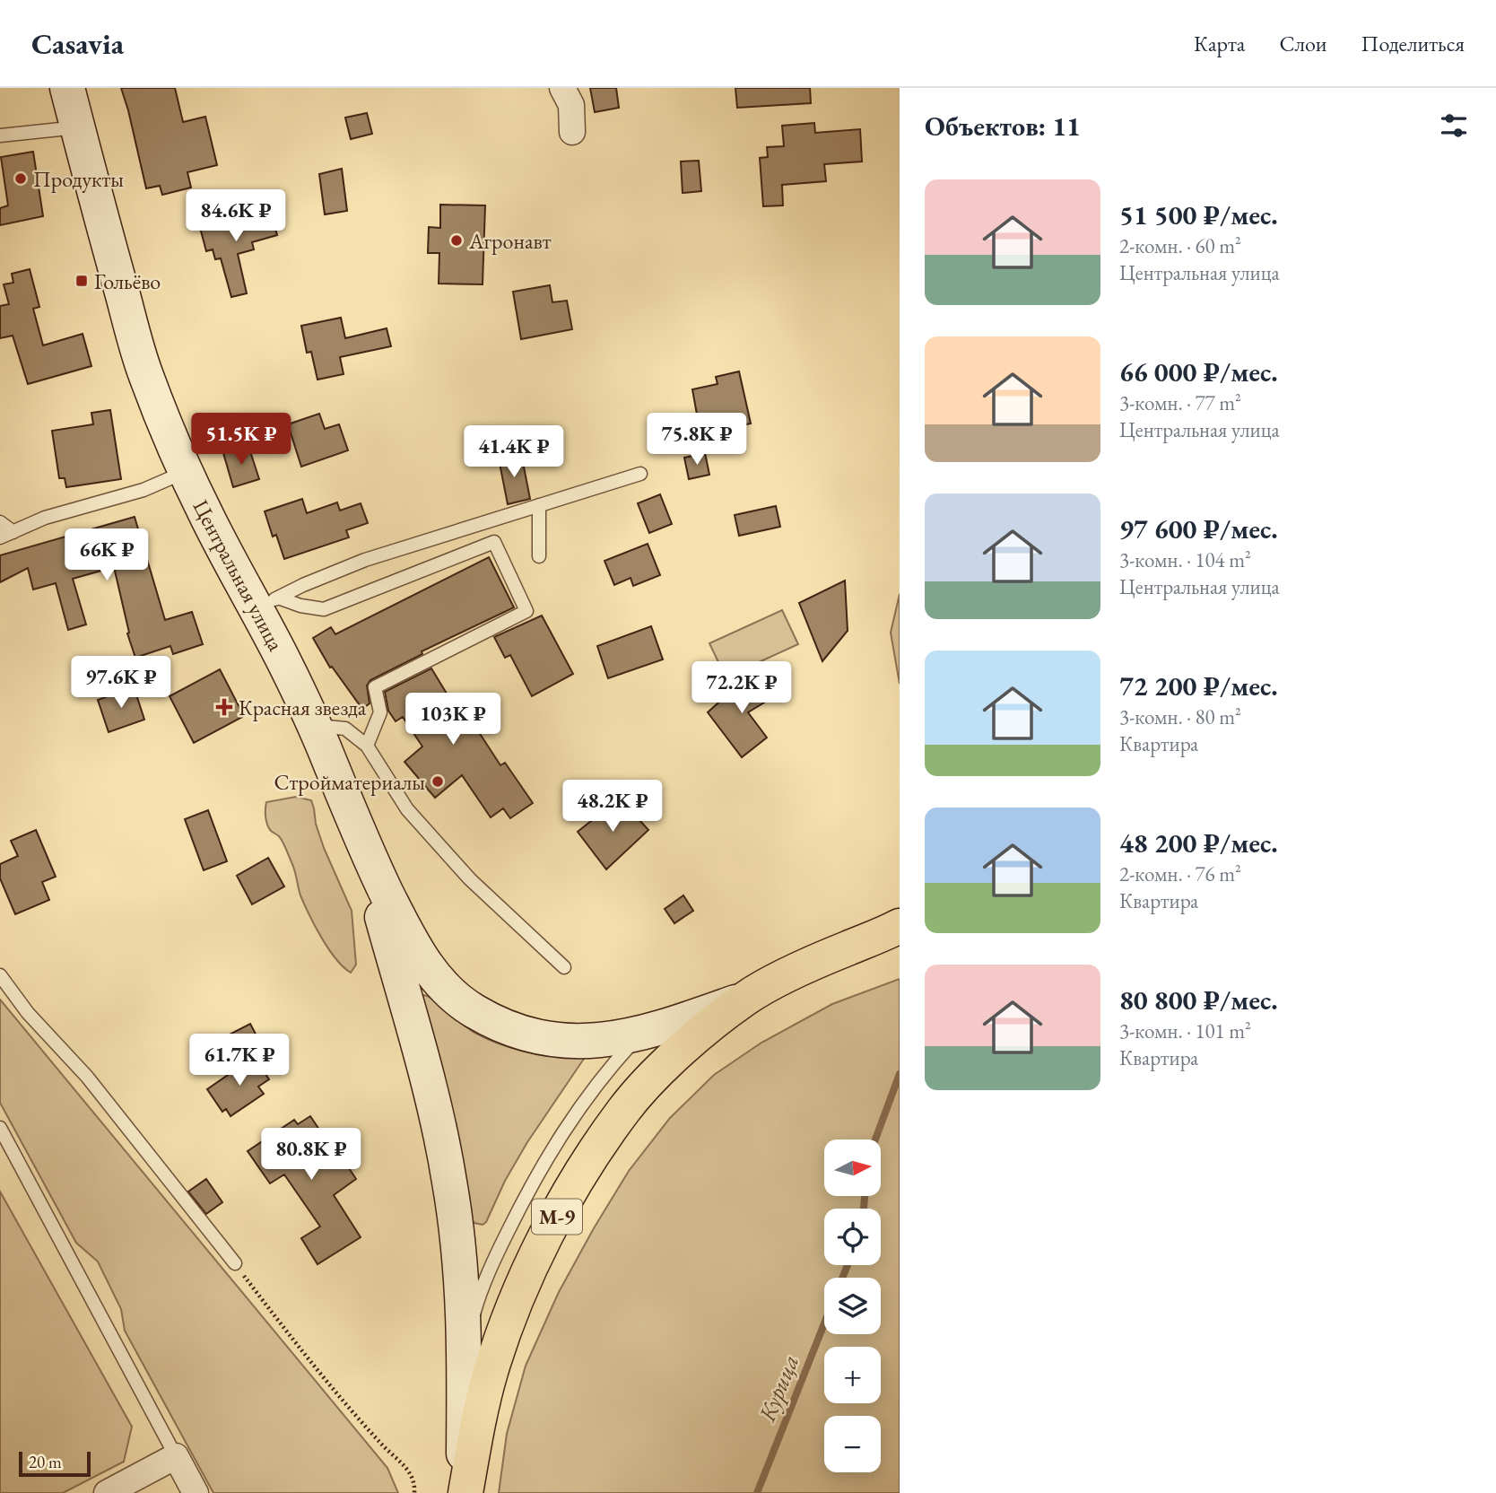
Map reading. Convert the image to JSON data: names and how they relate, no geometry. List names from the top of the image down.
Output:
{
  "streets": {
    "main road": ["Центральная улица", "М-9"]
  },
  "crossings": [
    ["Центральная улица", "М-9"]
  ],
  "water": ["Курица"],
  "places": {
    "other": ["Продукты", "Агронавт", "Стройматериалы"],
    "transit": ["Гольёво"],
    "health": ["Красная звезда"]
  },
  "scale_bar": "20 m",
  "north": "right",
  "page": {
    "header": "Casavia",
    "nav": ["Карта", "Слои", "Поделиться"],
    "heading": "Объектов: 11",
    "list": [
      {
        "name": "51 500 ₽/мес.",
        "note": "2-комн. · 60 m² · Центральная улица"
      },
      {
        "name": "66 000 ₽/мес.",
        "note": "3-комн. · 77 m² · Центральная улица"
      },
      {
        "name": "97 600 ₽/мес.",
        "note": "3-комн. · 104 m² · Центральная улица"
      },
      {
        "name": "72 200 ₽/мес.",
        "note": "3-комн. · 80 m² · Квартира"
      },
      {
        "name": "48 200 ₽/мес.",
        "note": "2-комн. · 76 m² · Квартира"
      },
      {
        "name": "80 800 ₽/мес.",
        "note": "3-комн. · 101 m² · Квартира"
      }
    ],
    "price": [
      "84.6K ₽",
      "51.5K ₽",
      "75.8K ₽",
      "41.4K ₽",
      "66K ₽",
      "97.6K ₽",
      "72.2K ₽",
      "103K ₽",
      "48.2K ₽",
      "61.7K ₽",
      "80.8K ₽"
    ],
    "map_buttons": ["+", "−"],
    "scale": "20 m"
  }
}
